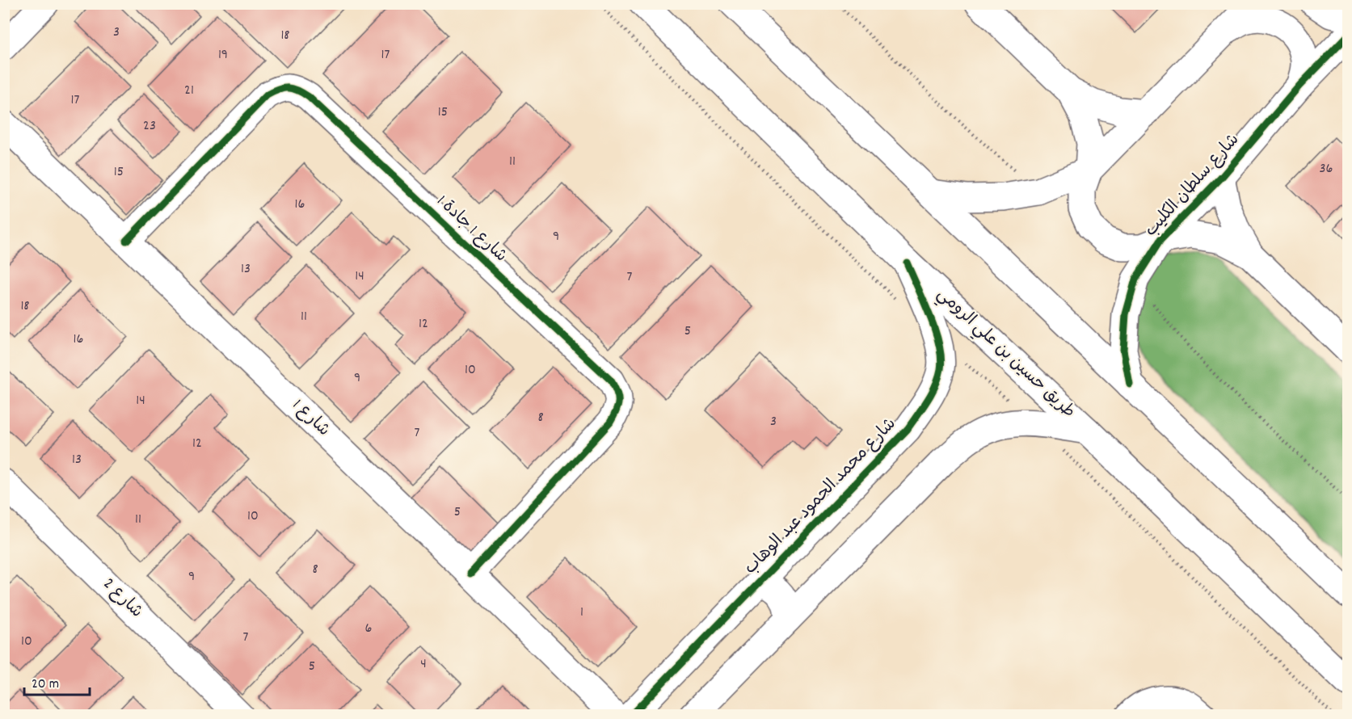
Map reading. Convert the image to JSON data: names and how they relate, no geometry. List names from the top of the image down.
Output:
{
  "streets": {
    "main road": [
      "شارع سلطان الكليب",
      "شارع 1 جادة 1",
      "طريق حسين بن علي الرومي",
      "شارع 1",
      "شارع محمد الحمود عبد الوهاب",
      "شارع 2"
    ]
  },
  "crossings": [
    ["شارع 1 جادة 1", "شارع 1"],
    ["طريق حسين بن علي الرومي", "شارع محمد الحمود عبد الوهاب"]
  ],
  "house_numbers": [
    "3",
    "18",
    "19",
    "17",
    "21",
    "17",
    "15",
    "23",
    "11",
    "36",
    "15",
    "16",
    "9",
    "13",
    "14",
    "7",
    "18",
    "11",
    "12",
    "5",
    "16",
    "10",
    "9",
    "14",
    "8",
    "3",
    "7",
    "12",
    "13",
    "5",
    "10",
    "11",
    "8",
    "9",
    "1",
    "6",
    "7",
    "10",
    "4",
    "5"
  ],
  "scale_bar": "20 m"
}
